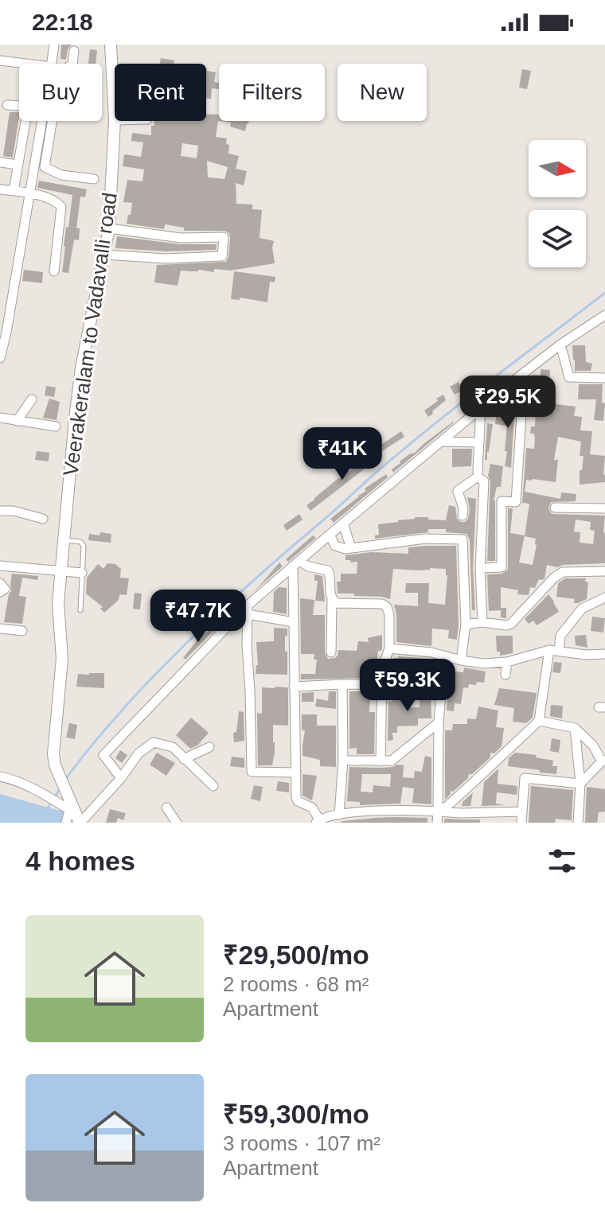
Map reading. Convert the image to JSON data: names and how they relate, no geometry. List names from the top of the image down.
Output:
{
  "streets": {
    "street": ["Veerakeralam to Vadavalli road"]
  },
  "north": "right",
  "page": {
    "status": "22:18",
    "chip": [
      "Buy",
      "Rent",
      "Filters",
      "New"
    ],
    "price": [
      "₹29.5K",
      "₹41K",
      "₹47.7K",
      "₹59.3K"
    ],
    "heading": "4 homes",
    "list": [
      {
        "name": "₹29,500/mo",
        "note": "2 rooms · 68 m² · Apartment"
      },
      {
        "name": "₹59,300/mo",
        "note": "3 rooms · 107 m² · Apartment"
      }
    ]
  }
}
